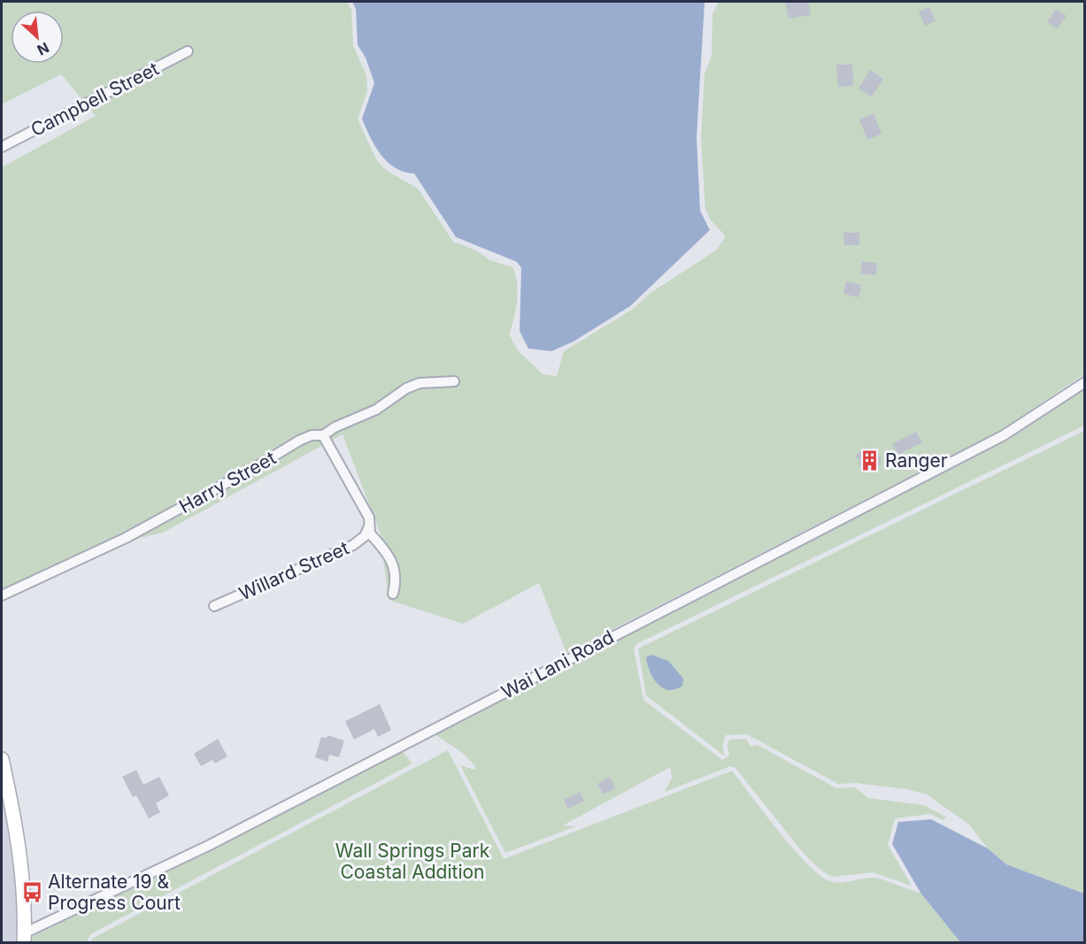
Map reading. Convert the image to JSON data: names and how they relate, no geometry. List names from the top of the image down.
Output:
{
  "streets": {
    "street": [
      "Campbell Street",
      "Harry Street",
      "Willard Street",
      "Wai Lani Road"
    ]
  },
  "parks": ["Wall Springs Park Coastal Addition"],
  "places": {
    "building": ["Ranger"],
    "bus stop": ["Alternate 19 & Progress Court"]
  },
  "north": "bottom right"
}
